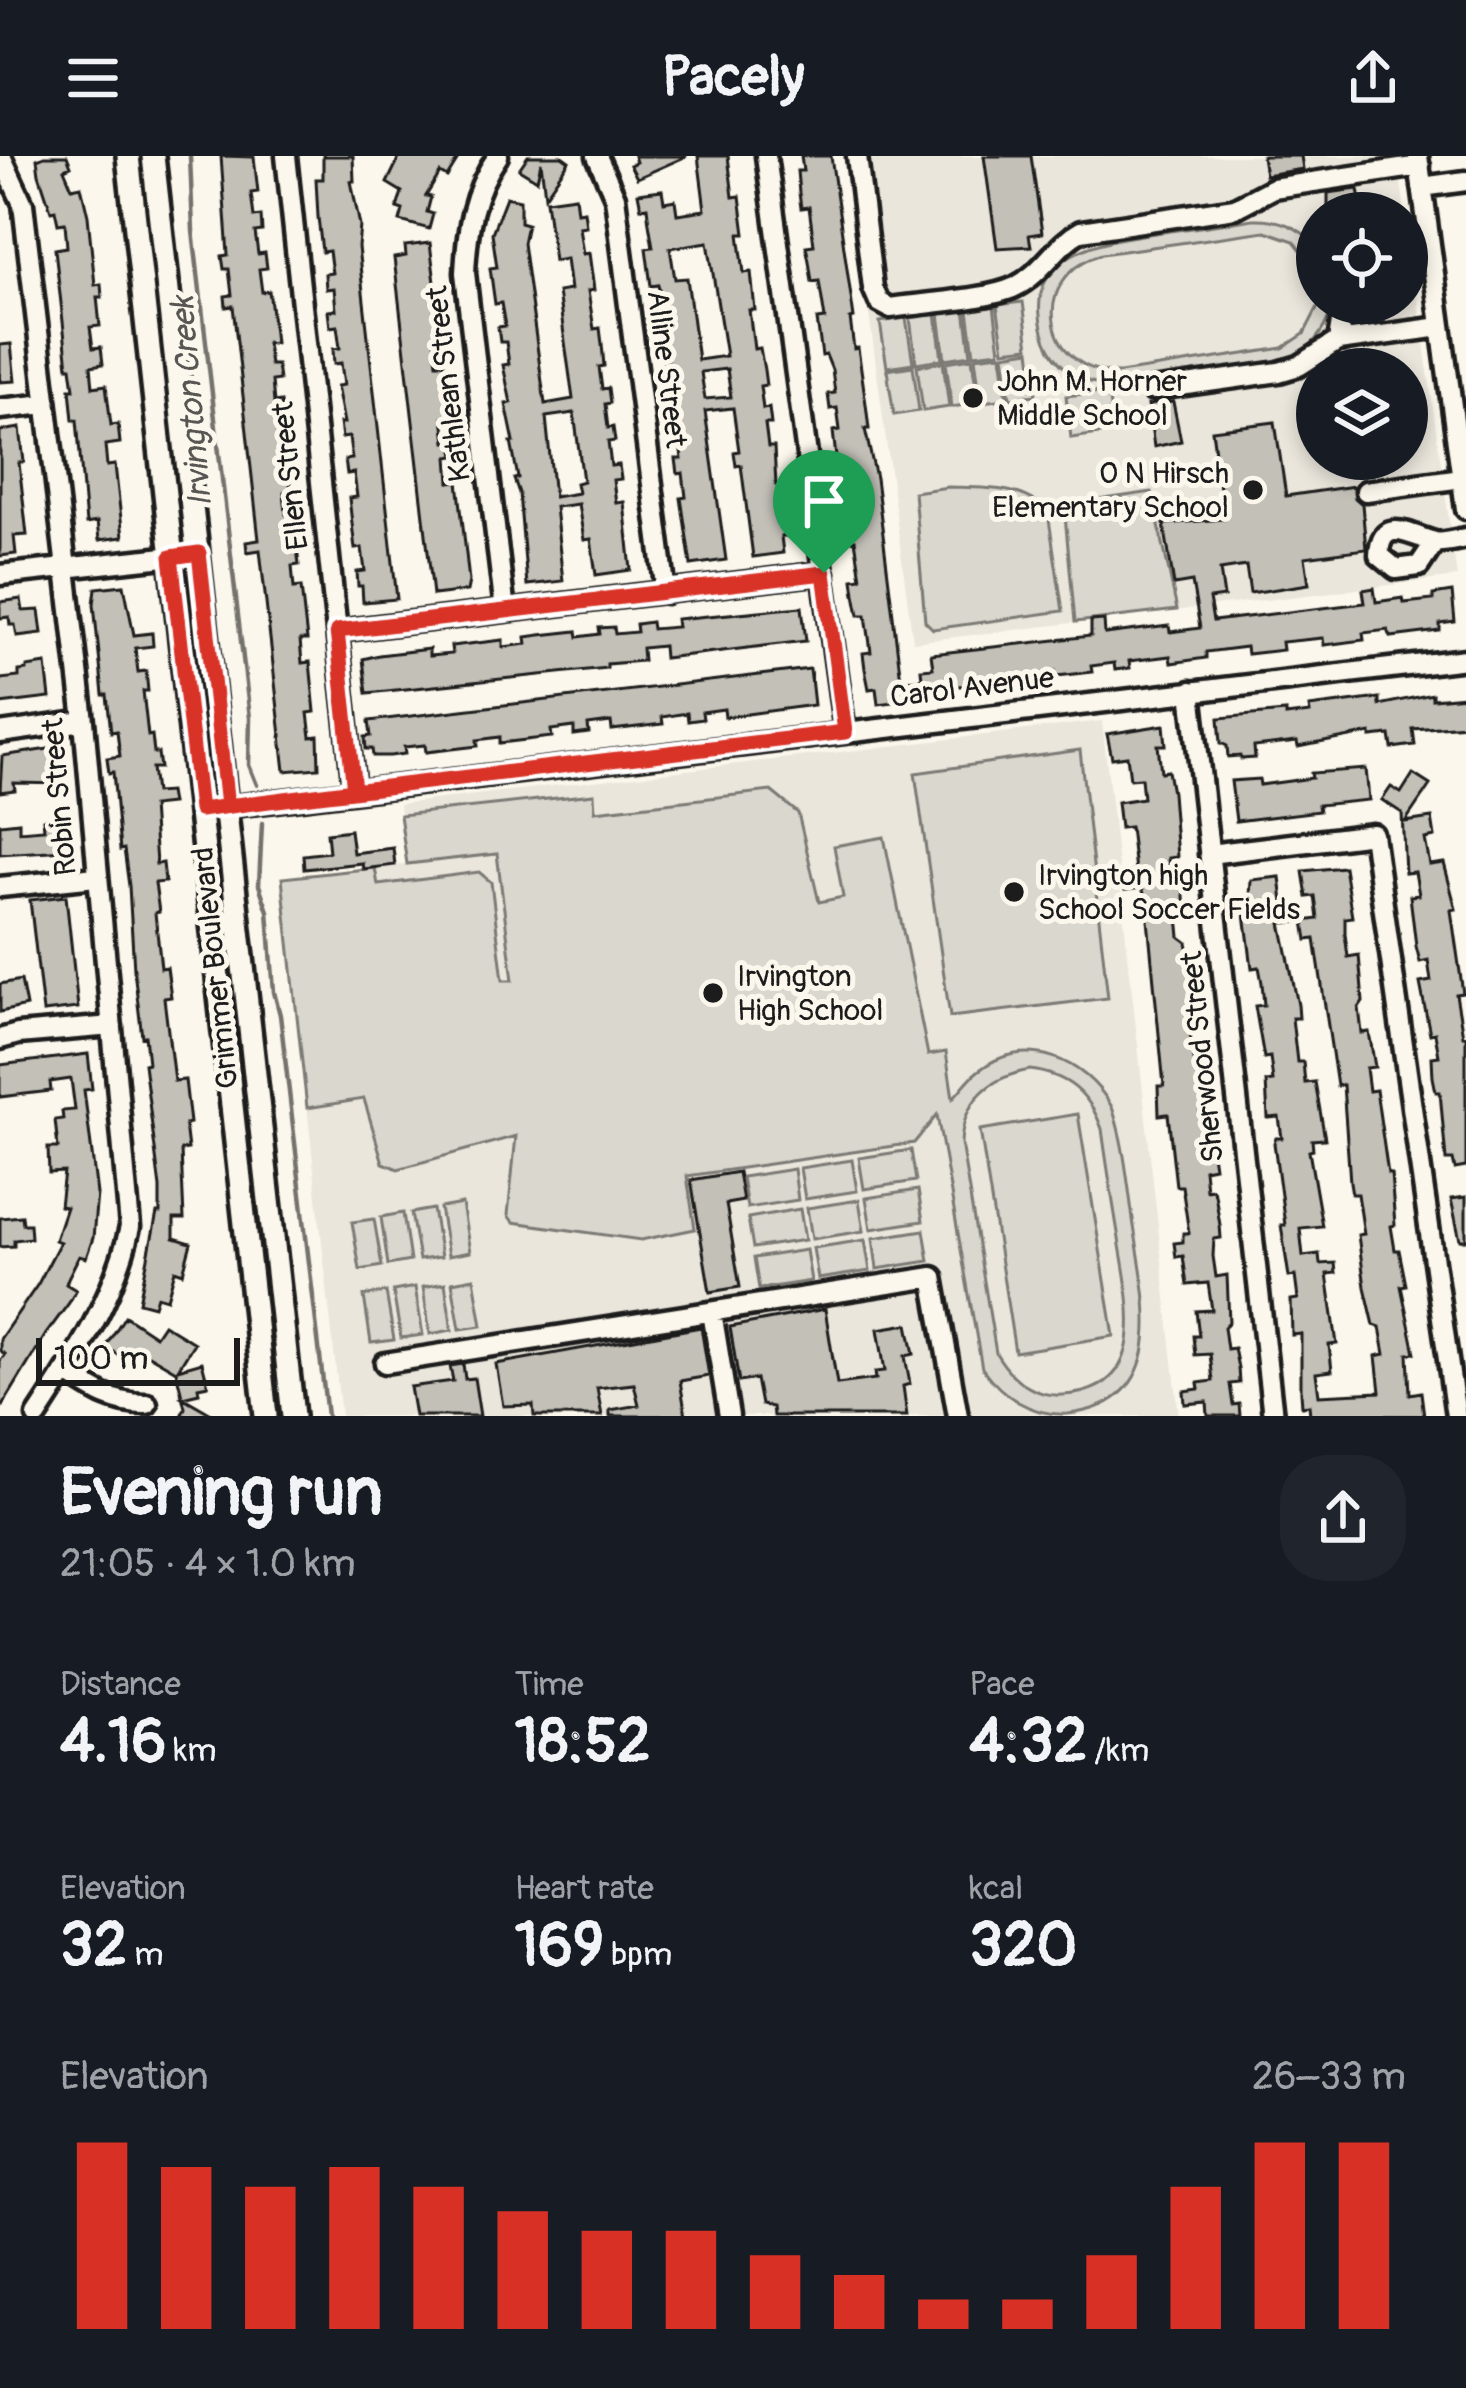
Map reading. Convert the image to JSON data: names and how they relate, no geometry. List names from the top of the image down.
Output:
{
  "streets": {
    "main road": ["Grimmer Boulevard"],
    "street": [
      "Alline Street",
      "Kathlean Street",
      "Ellen Street",
      "Carol Avenue",
      "Robin Street",
      "Sherwood Street"
    ]
  },
  "crossings": [
    ["Ellen Street", "Carol Avenue"],
    ["Carol Avenue", "Grimmer Boulevard"],
    ["Carol Avenue", "Sherwood Street"]
  ],
  "water": ["Irvington Creek"],
  "places": [
    "John M. Horner Middle School",
    "O N Hirsch Elementary School",
    "Irvington high School Soccer Fields",
    "Irvington High School"
  ],
  "scale_bar": "100 m",
  "page": {
    "header": "Pacely",
    "scale": "100 m",
    "heading": ["Evening run", "21:05 · 4 × 1.0 km"],
    "stats": [
      ["Distance", "4.16 km"],
      ["Time", "18:52"],
      ["Pace", "4:32 /km"],
      ["Elevation", "32 m"],
      ["Heart rate", "169 bpm"],
      ["kcal", "320"]
    ],
    "chart": ["Elevation", "26–33 m"]
  }
}
